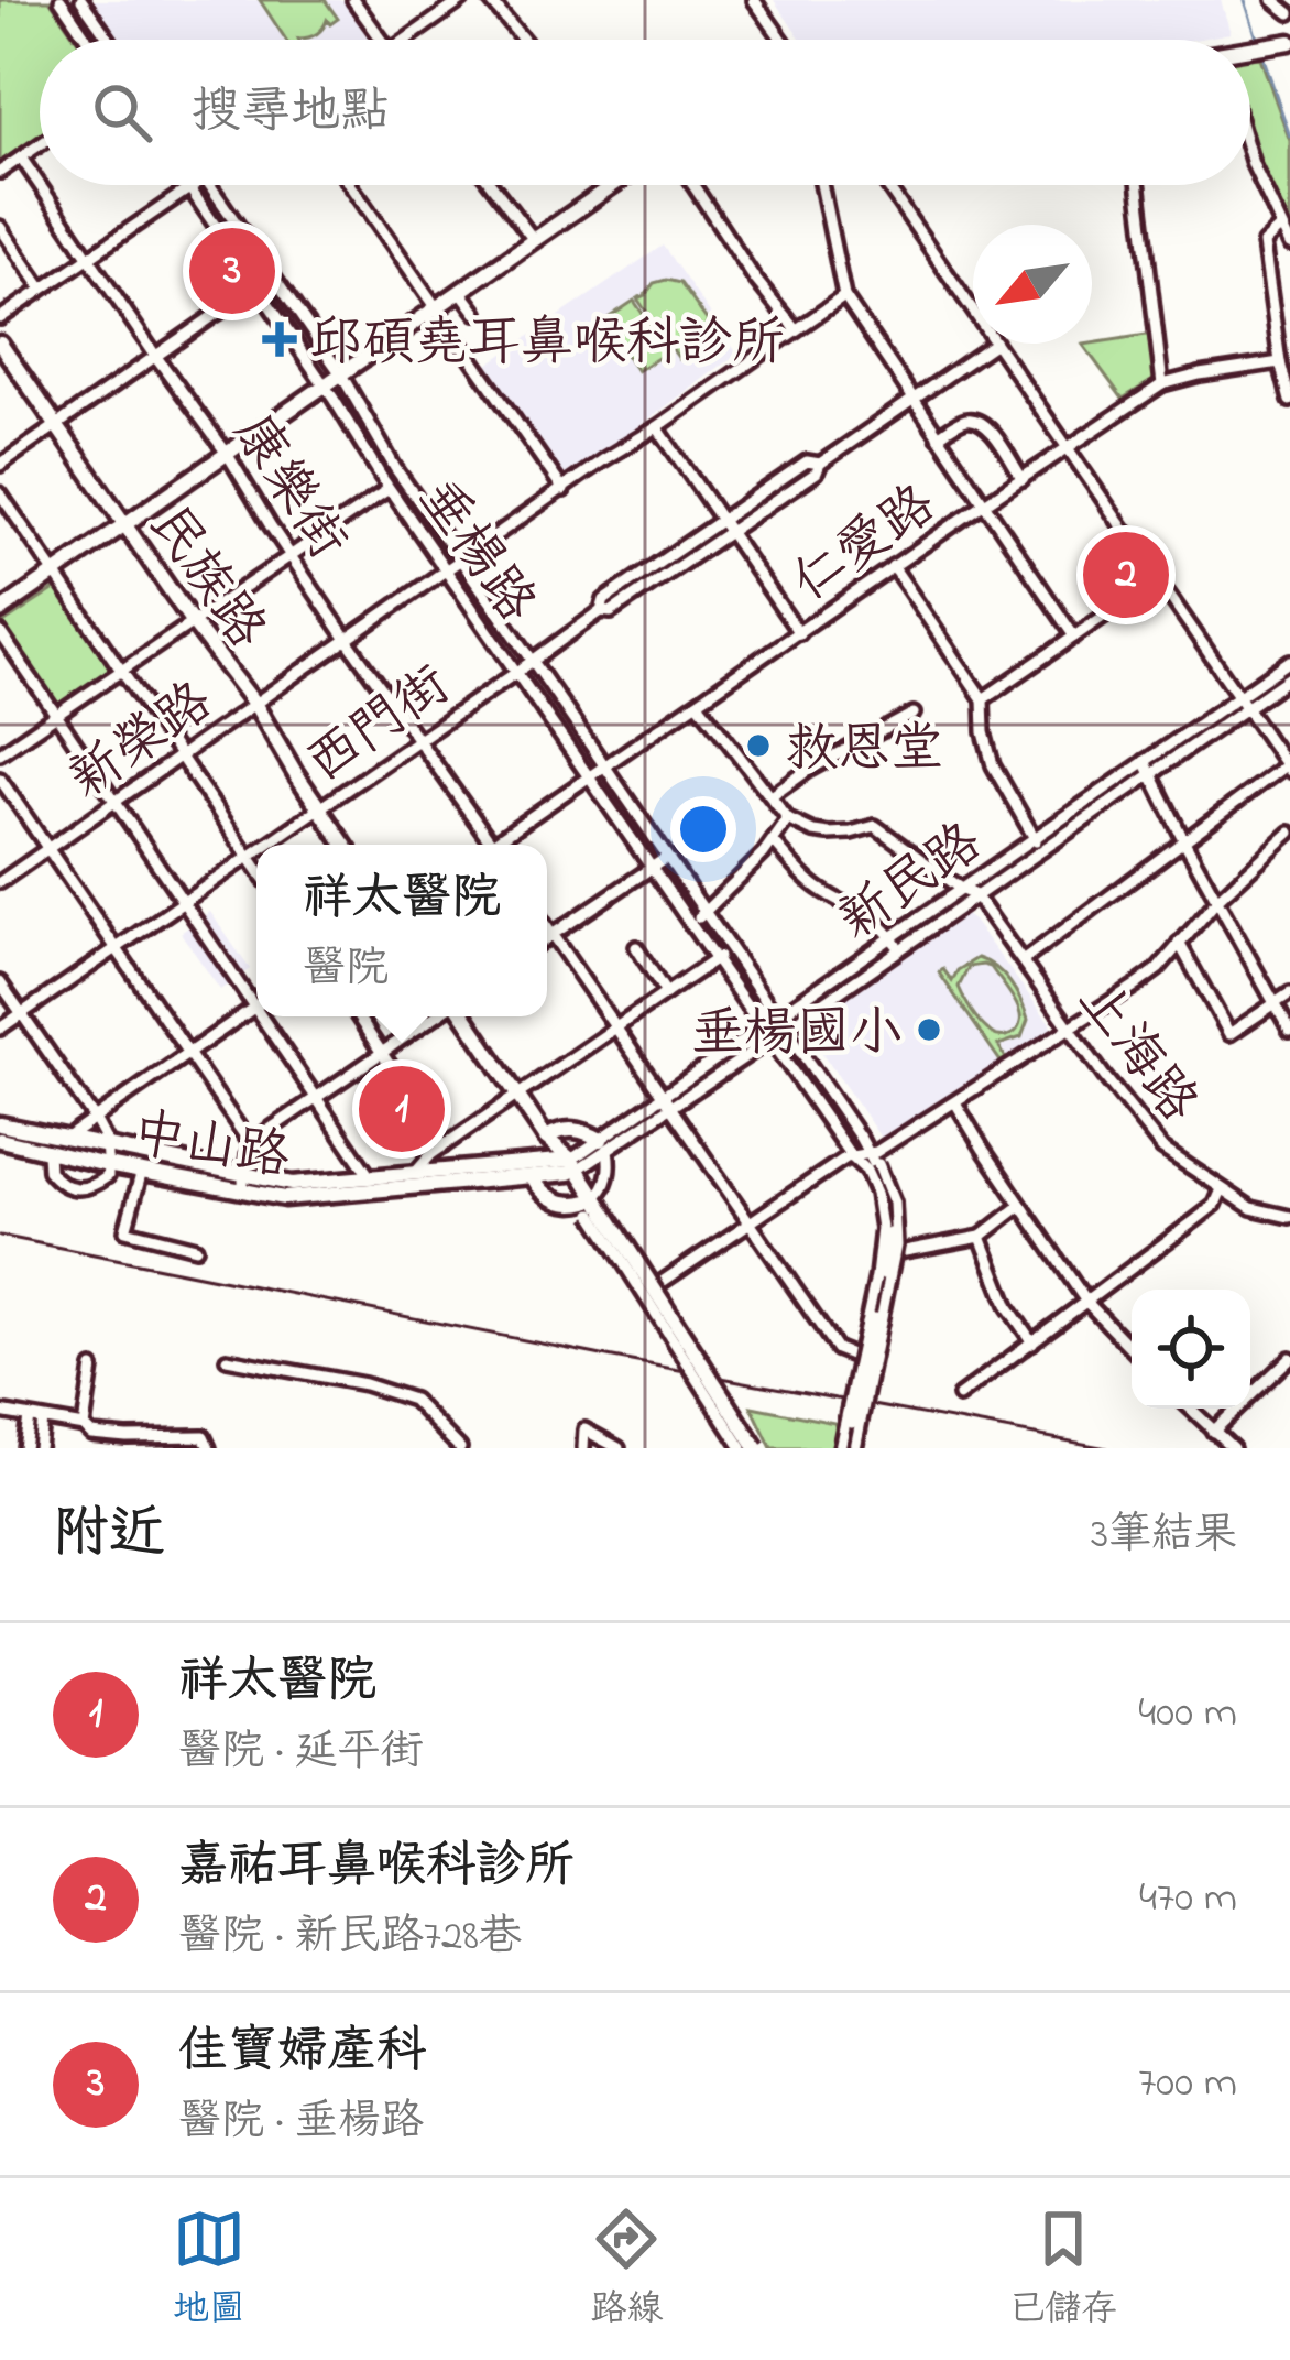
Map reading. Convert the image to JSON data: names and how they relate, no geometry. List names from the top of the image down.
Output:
{
  "streets": {
    "main road": ["民族路", "中山路"],
    "street": [
      "康樂街",
      "仁愛路",
      "垂楊路",
      "西門街",
      "新榮路",
      "新民路",
      "上海路"
    ]
  },
  "crossings": [
    ["康樂街", "西門街"],
    ["康樂街", "新榮路"],
    ["仁愛路", "垂楊路"],
    ["垂楊路", "西門街"],
    ["垂楊路", "新榮路"],
    ["垂楊路", "新民路"],
    ["民族路", "西門街"],
    ["民族路", "新榮路"],
    ["新民路", "上海路"],
    ["新民路", "中山路"]
  ],
  "places": {
    "health": ["邱碩堯耳鼻喉科診所"],
    "other": ["救恩堂", "垂楊國小"]
  },
  "north": "bottom left",
  "page": {
    "search": "搜尋地點",
    "pins": ["3", "2", "1"],
    "popup": ["祥太醫院", "醫院"],
    "heading": ["附近", "3筆結果"],
    "list": [
      {
        "mark": "1",
        "name": "祥太醫院",
        "note": "醫院 · 延平街",
        "value": "400 m"
      },
      {
        "mark": "2",
        "name": "嘉祐耳鼻喉科診所",
        "note": "醫院 · 新民路728巷",
        "value": "470 m"
      },
      {
        "mark": "3",
        "name": "佳寶婦產科",
        "note": "醫院 · 垂楊路",
        "value": "700 m"
      }
    ],
    "nav": ["地圖", "路線", "已儲存"]
  }
}
